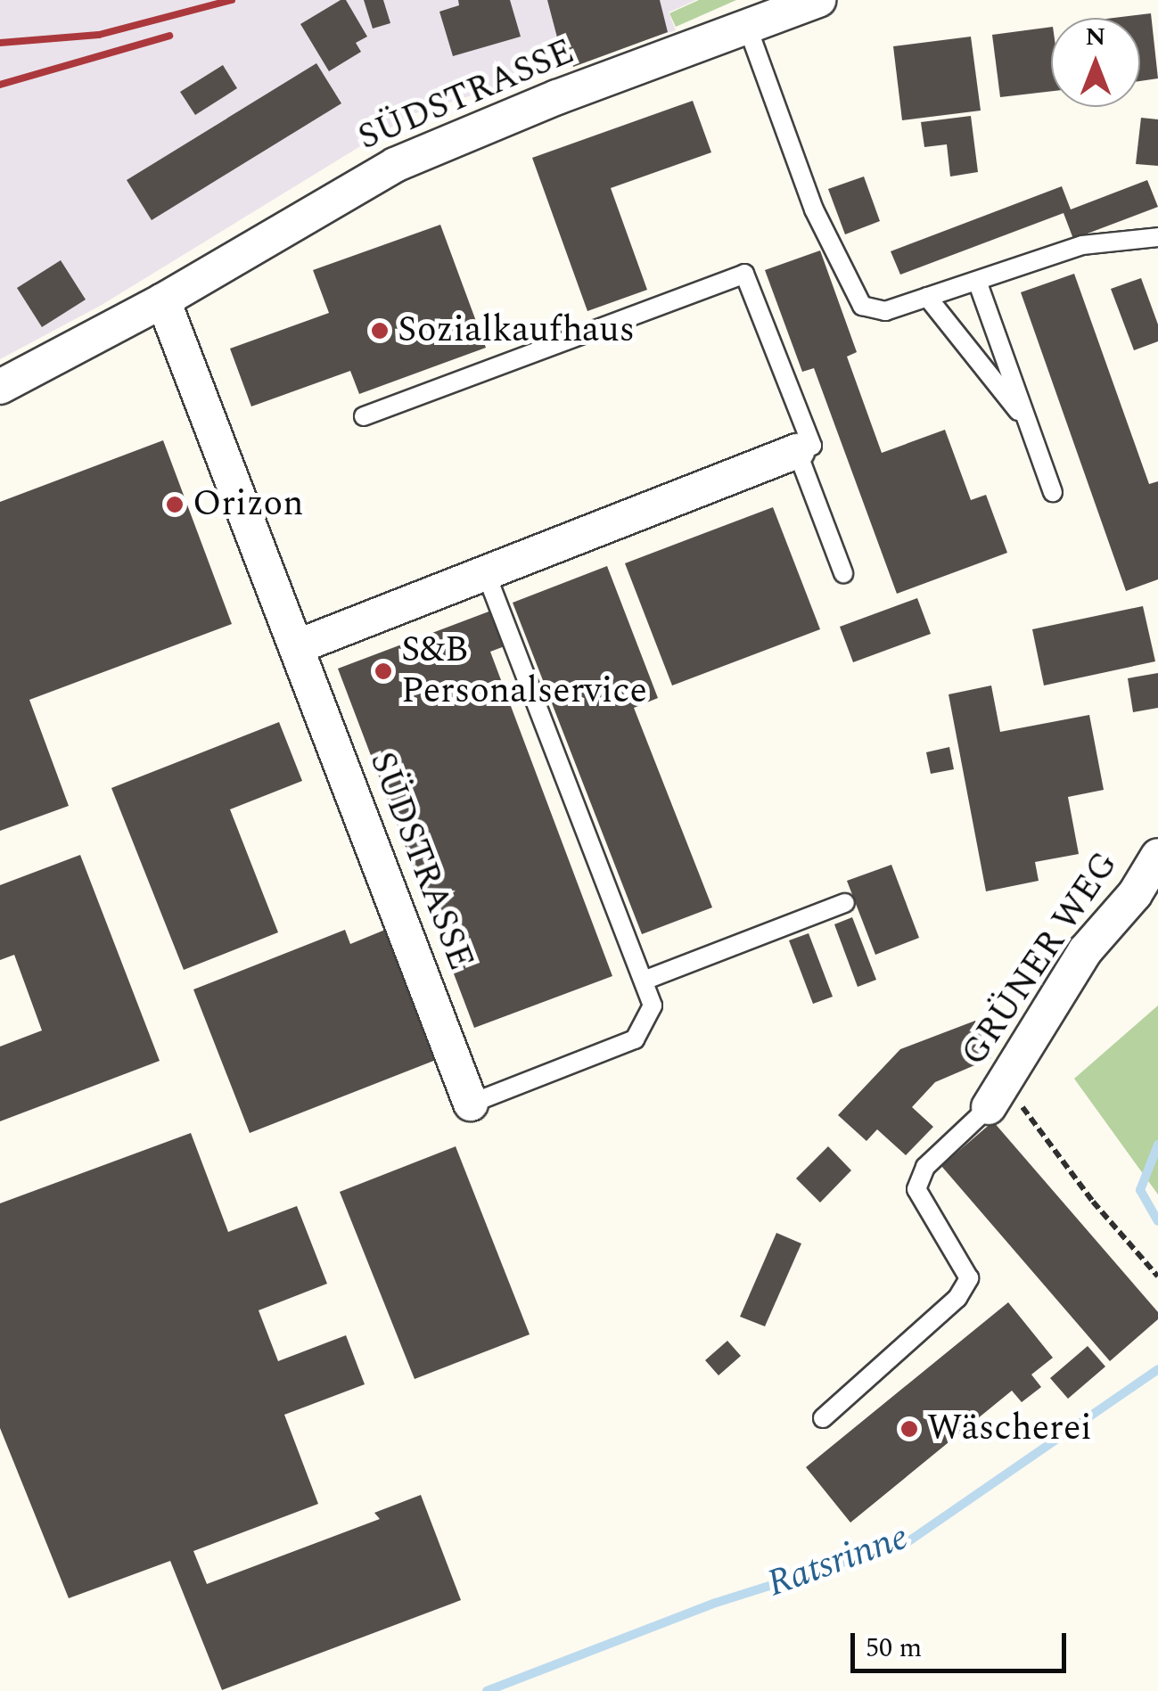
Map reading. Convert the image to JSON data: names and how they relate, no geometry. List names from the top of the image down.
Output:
{
  "streets": {
    "street": ["SÜDSTRASSE", "GRÜNER WEG"]
  },
  "water": ["Ratsrinne"],
  "places": [
    "Sozialkaufhaus",
    "Orizon",
    "S&B Personalservice",
    "Wäscherei"
  ],
  "scale_bar": "50 m",
  "north": "top"
}
